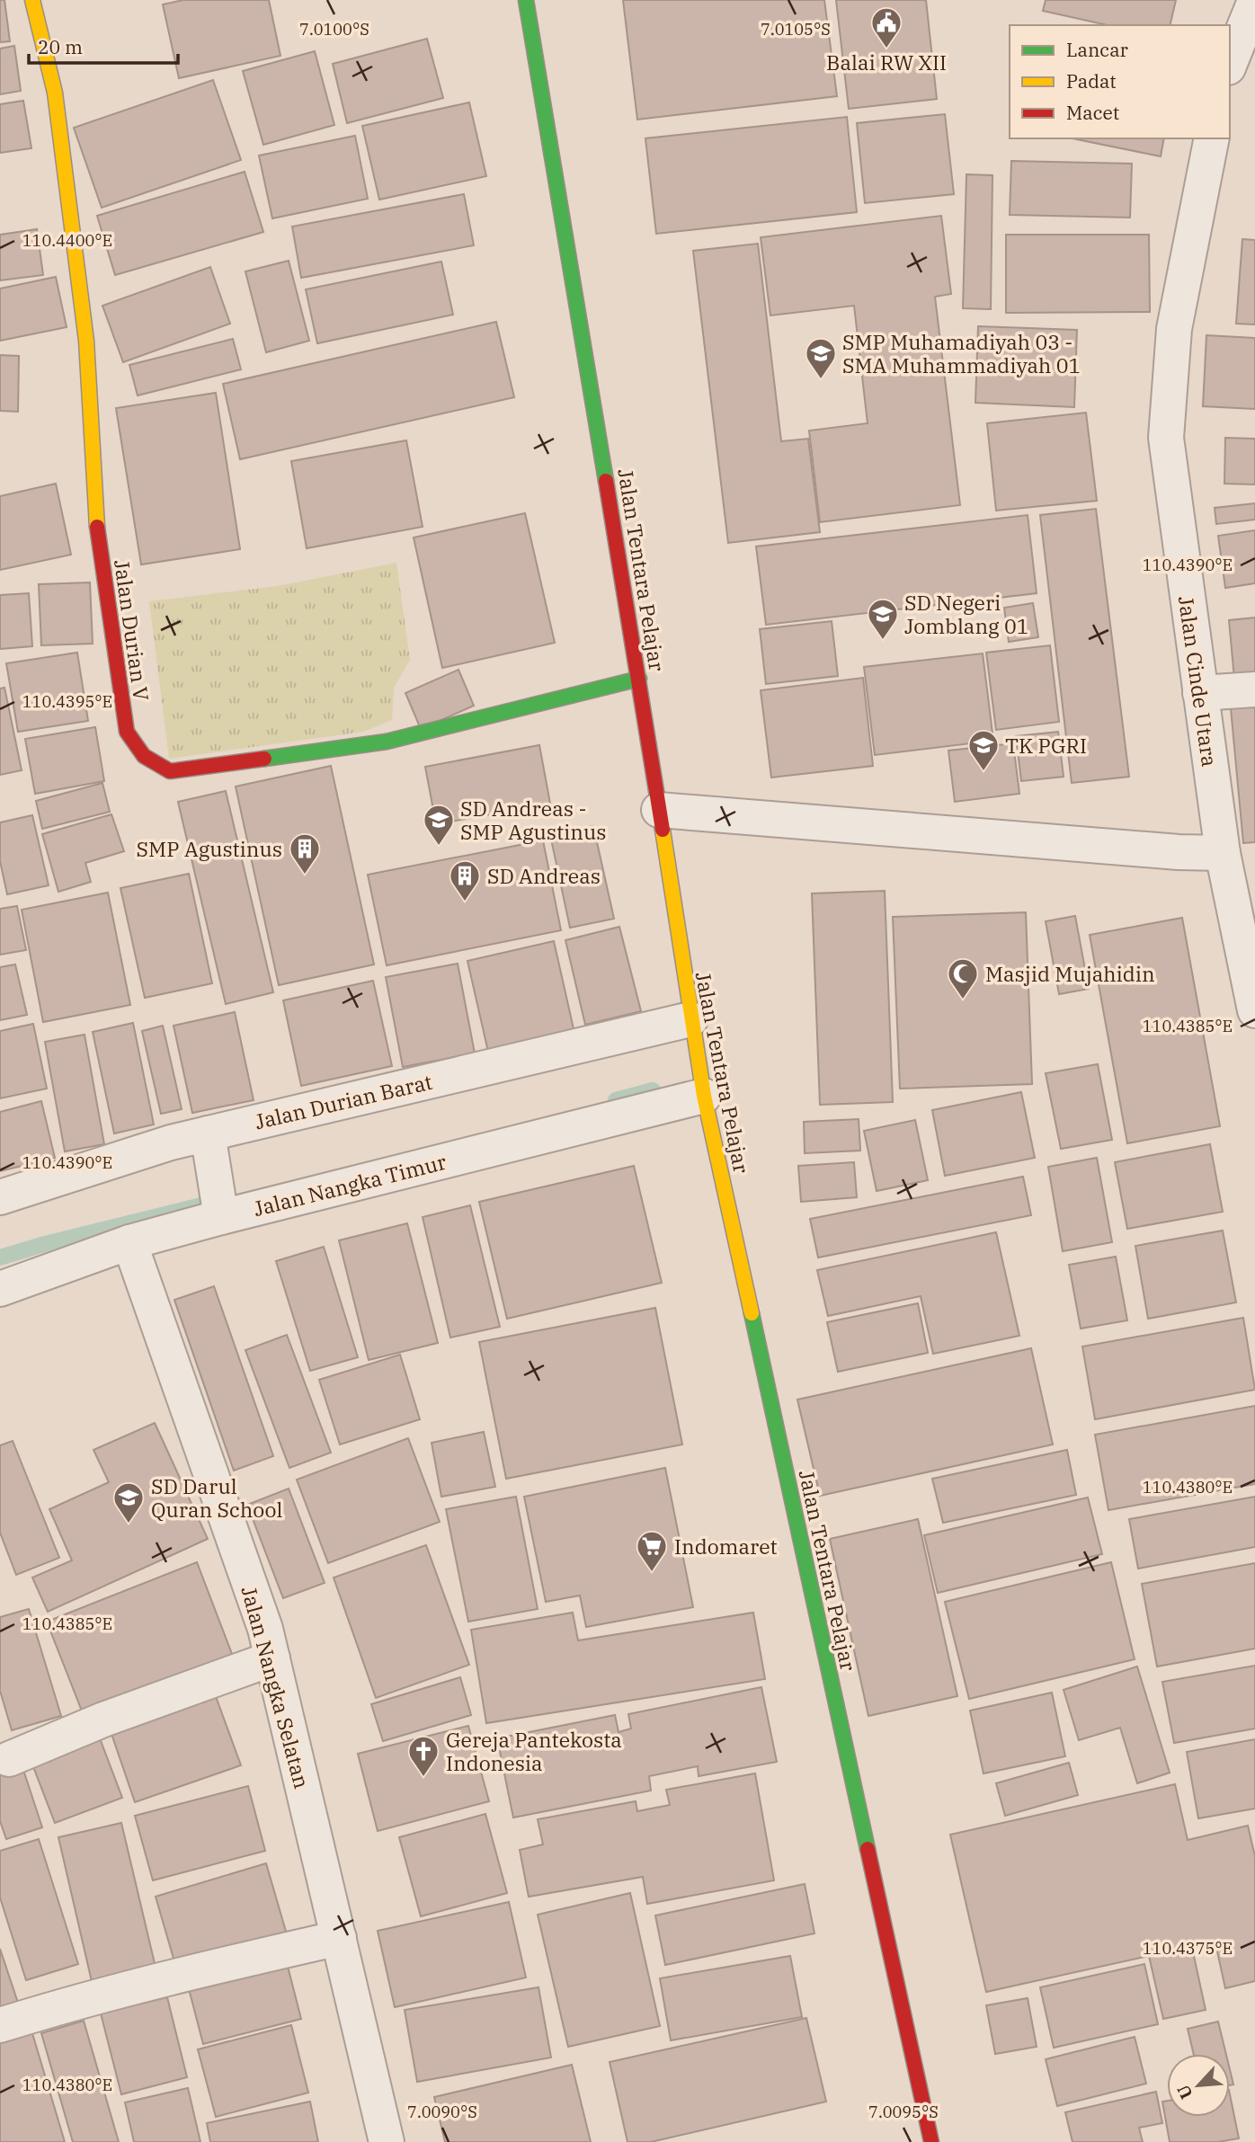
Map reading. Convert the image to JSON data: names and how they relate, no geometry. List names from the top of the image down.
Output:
{
  "streets": {
    "main road": ["Jalan Tentara Pelajar", "Jalan Durian V"],
    "street": [
      "Jalan Cinde Utara",
      "Jalan Durian Barat",
      "Jalan Nangka Timur",
      "Jalan Nangka Selatan"
    ]
  },
  "crossings": [
    ["Jalan Tentara Pelajar", "Jalan Durian V"],
    ["Jalan Tentara Pelajar", "Jalan Durian Barat"],
    ["Jalan Tentara Pelajar", "Jalan Nangka Timur"],
    ["Jalan Nangka Timur", "Jalan Nangka Selatan"]
  ],
  "places": {
    "public building": ["Balai RW XII"],
    "school or university": [
      "SMP Muhamadiyah 03 - SMA Muhammadiyah 01",
      "SD Negeri Jomblang 01",
      "TK PGRI",
      "SD Andreas - SMP Agustinus",
      "SD Darul Quran School"
    ],
    "building": ["SMP Agustinus", "SD Andreas"],
    "mosque": ["Masjid Mujahidin"],
    "supermarket": ["Indomaret"],
    "church": ["Gereja Pantekosta Indonesia"]
  },
  "legend": ["Lancar", "Padat", "Macet"],
  "scale_bar": "20 m",
  "north": "bottom left",
  "coordinates": [
    "7.0100°S",
    "7.0105°S",
    "110.4400°E",
    "110.4390°E",
    "110.4395°E",
    "110.4385°E",
    "110.4380°E",
    "110.4375°E",
    "7.0090°S",
    "7.0095°S"
  ]
}
